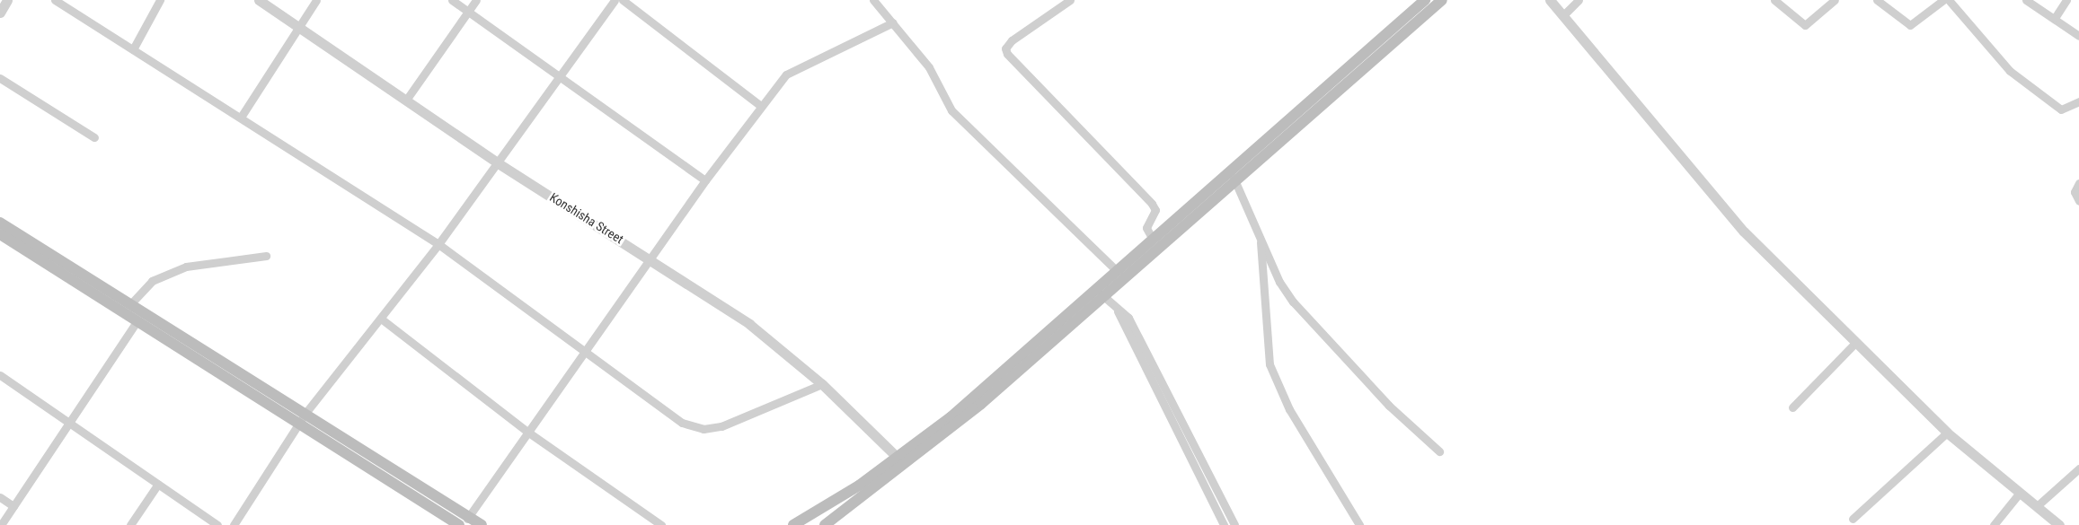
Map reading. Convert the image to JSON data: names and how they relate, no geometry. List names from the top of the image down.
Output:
{
  "streets": {
    "street": ["Konshisha Street"]
  }
}
